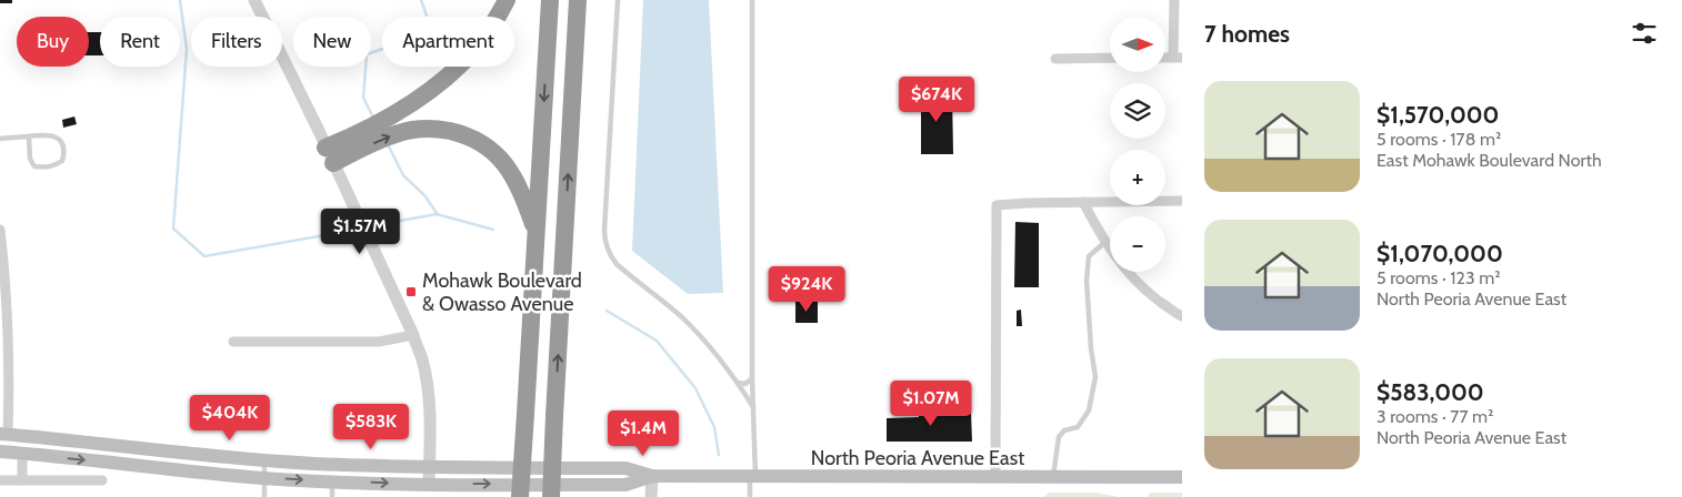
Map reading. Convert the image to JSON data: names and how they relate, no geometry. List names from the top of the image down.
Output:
{
  "streets": {
    "main road": ["North Peoria Avenue East"]
  },
  "places": {
    "transit": ["Mohawk Boulevard & Owasso Avenue"]
  },
  "north": "right",
  "page": {
    "heading": "7 homes",
    "map_buttons": ["+", "−"],
    "chip": [
      "Buy",
      "Rent",
      "Filters",
      "New",
      "Apartment"
    ],
    "list": [
      {
        "name": "$1,570,000",
        "note": "5 rooms · 178 m² · East Mohawk Boulevard North"
      },
      {
        "name": "$1,070,000",
        "note": "5 rooms · 123 m² · North Peoria Avenue East"
      },
      {
        "name": "$583,000",
        "note": "3 rooms · 77 m² · North Peoria Avenue East"
      }
    ],
    "price": [
      "$674K",
      "$1.57M",
      "$924K",
      "$1.07M",
      "$404K",
      "$583K",
      "$1.4M"
    ]
  }
}
